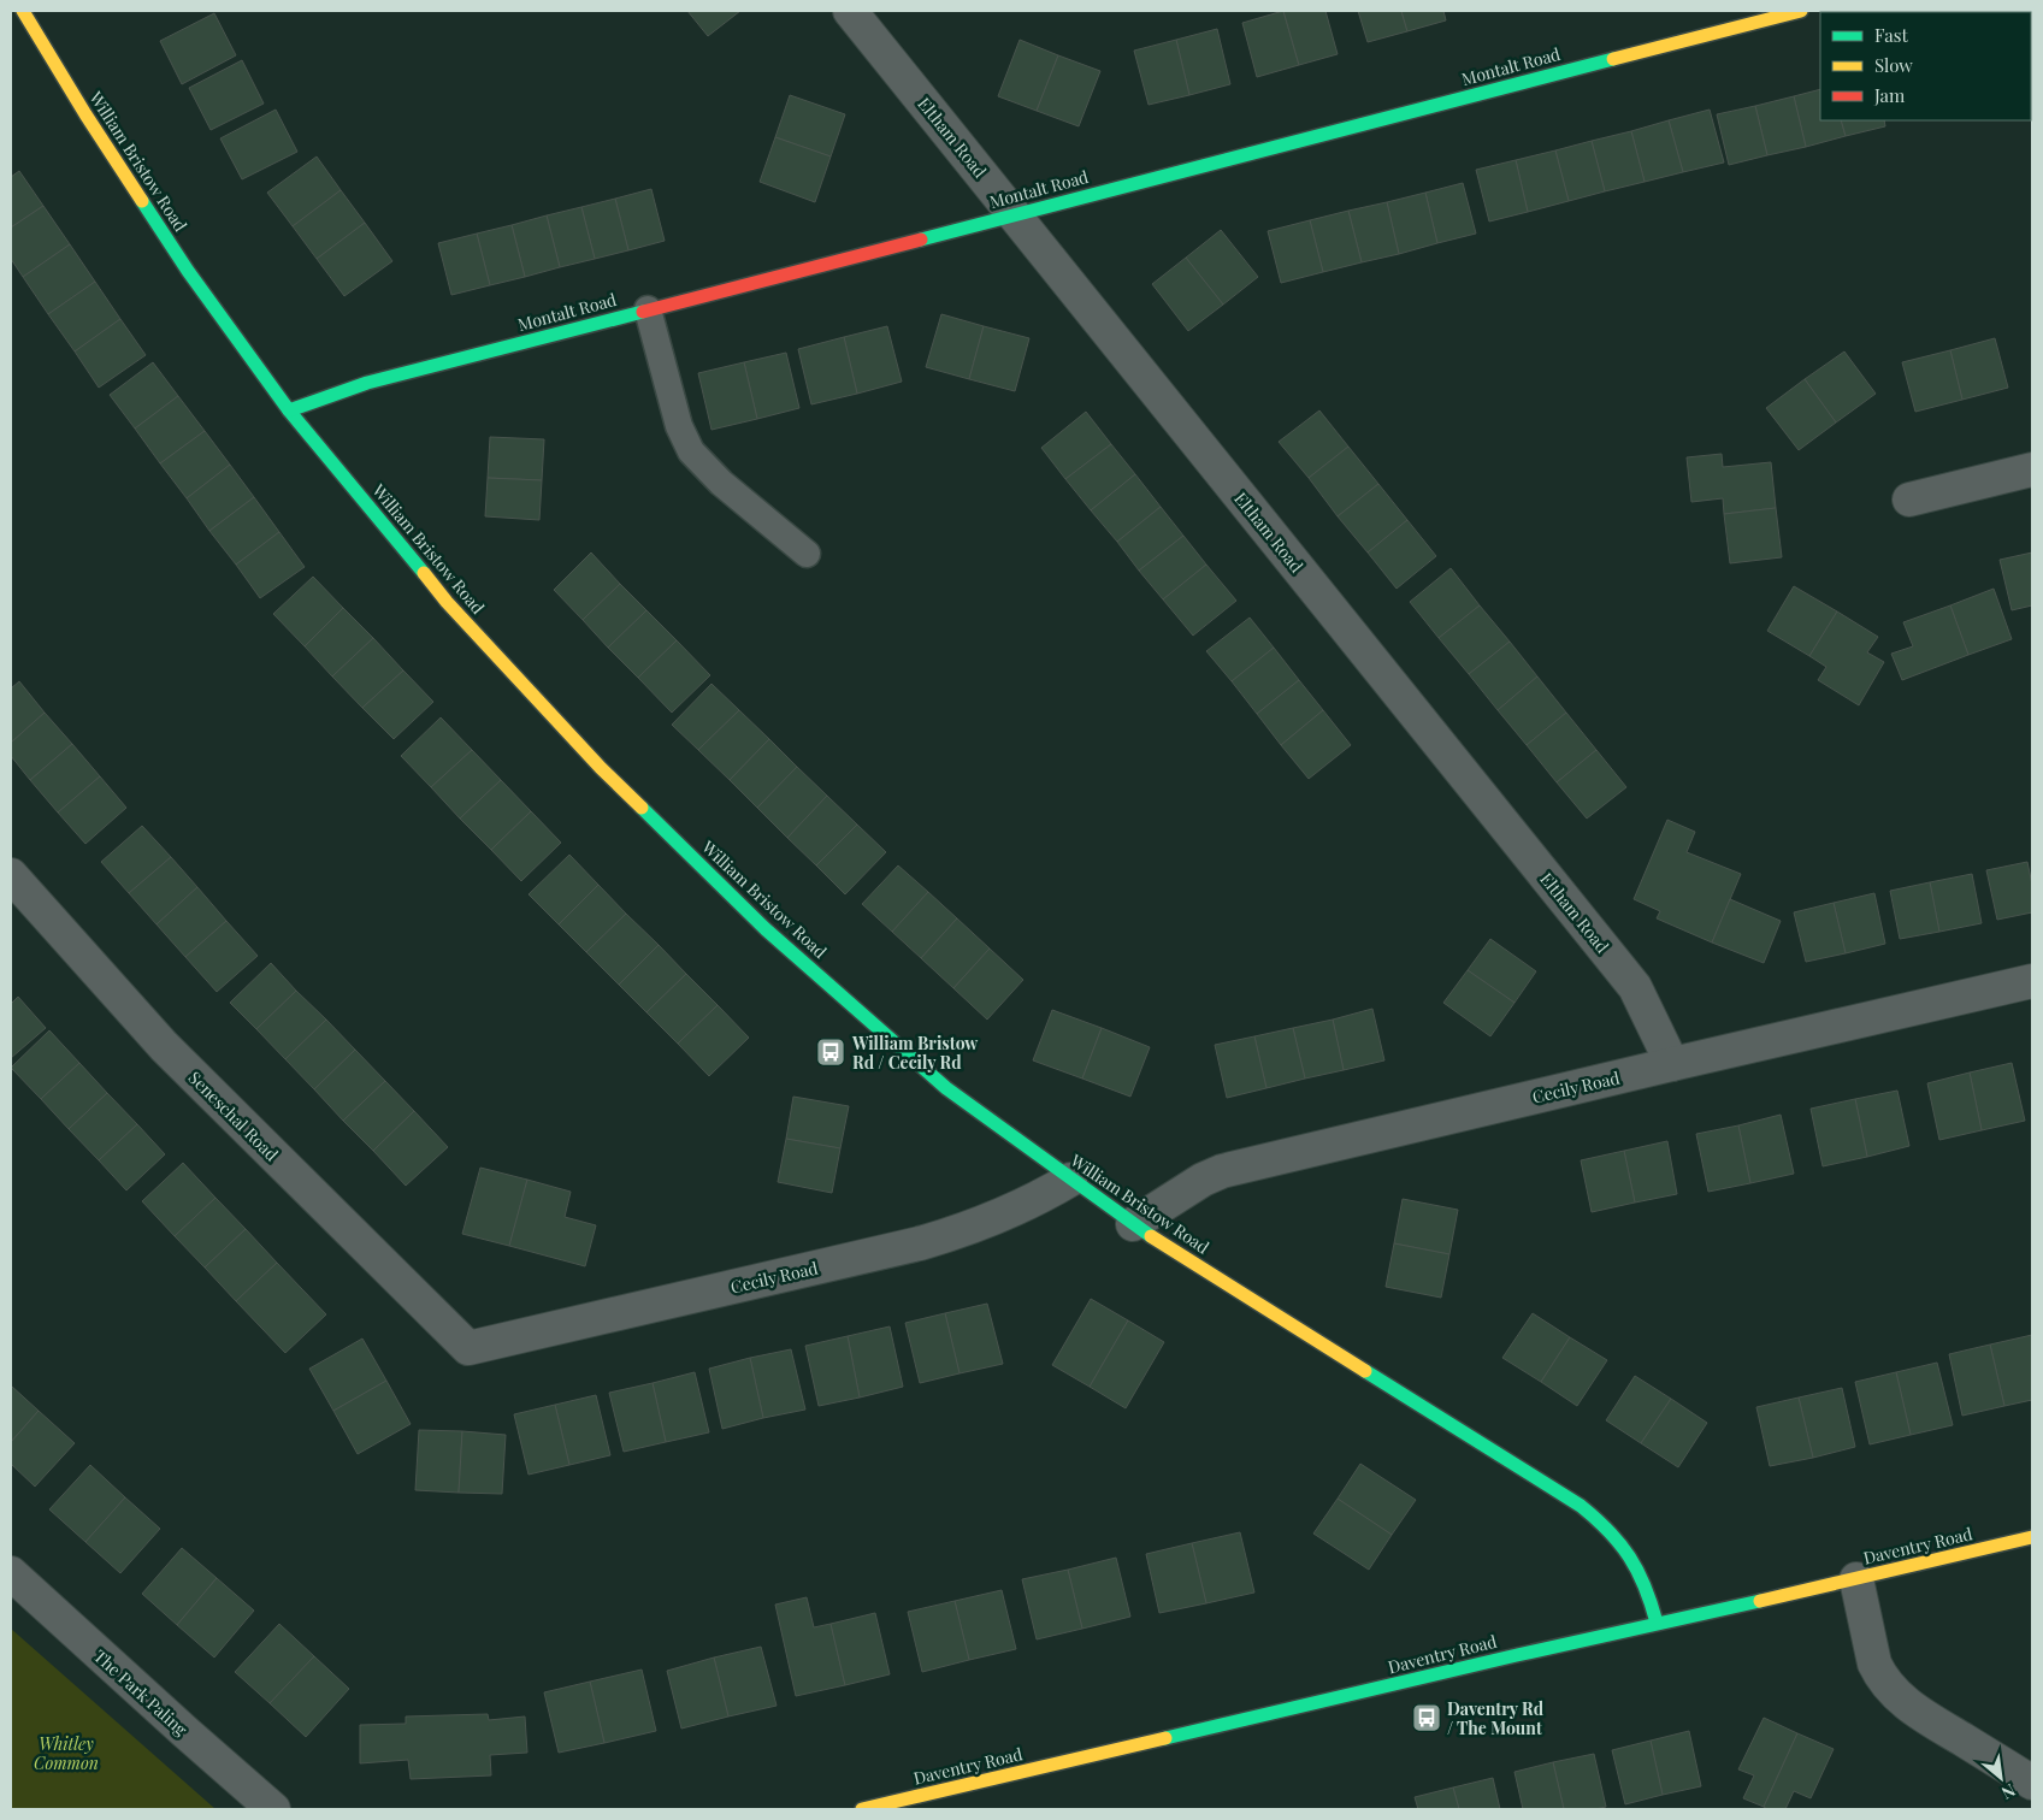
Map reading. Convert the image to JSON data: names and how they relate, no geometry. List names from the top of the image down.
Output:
{
  "streets": {
    "street": [
      "Montalt Road",
      "Eltham Road",
      "William Bristow Road",
      "Cecily Road",
      "Seneschal Road",
      "Daventry Road",
      "The Park Paling"
    ]
  },
  "crossings": [
    ["Montalt Road", "Eltham Road"],
    ["Montalt Road", "William Bristow Road"],
    ["Eltham Road", "Cecily Road"],
    ["William Bristow Road", "Cecily Road"],
    ["William Bristow Road", "Daventry Road"],
    ["Cecily Road", "Seneschal Road"]
  ],
  "parks": ["Whitley Common"],
  "places": {
    "bus stop": ["William Bristow Rd / Cecily Rd", "Daventry Rd / The Mount"]
  },
  "legend": ["Fast", "Slow", "Jam"],
  "north": "bottom right"
}
